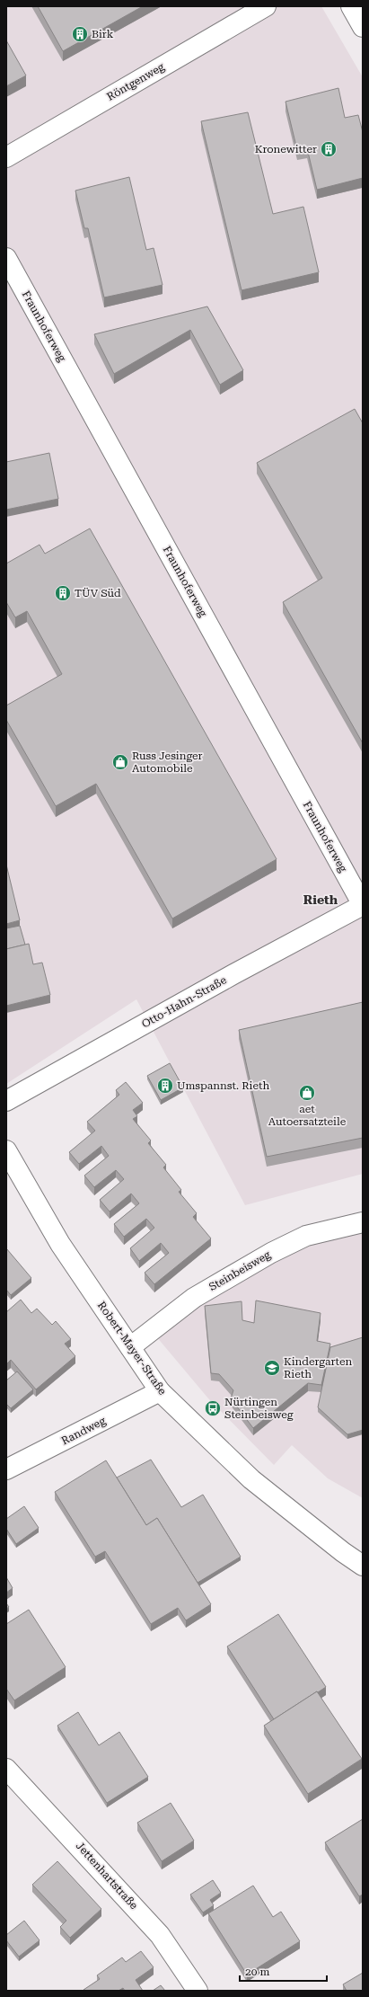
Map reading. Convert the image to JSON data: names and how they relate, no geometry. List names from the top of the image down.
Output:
{
  "streets": {
    "street": [
      "Röntgenweg",
      "Fraunhoferweg",
      "Otto-Hahn-Straße",
      "Steinbeisweg",
      "Robert-Mayer-Straße",
      "Randweg",
      "Jettenhartstraße"
    ]
  },
  "crossings": [
    ["Fraunhoferweg", "Otto-Hahn-Straße"],
    ["Steinbeisweg", "Robert-Mayer-Straße"],
    ["Robert-Mayer-Straße", "Randweg"]
  ],
  "districts": ["Rieth"],
  "places": {
    "building": [
      "Birk",
      "Kronewitter",
      "TÜV Süd",
      "Umspannst. Rieth"
    ],
    "shop": ["Russ Jesinger Automobile", "aet Autoersatzteile"],
    "school or university": ["Kindergarten Rieth"],
    "bus stop": ["Nürtingen Steinbeisweg"]
  },
  "scale_bar": "20 m"
}
